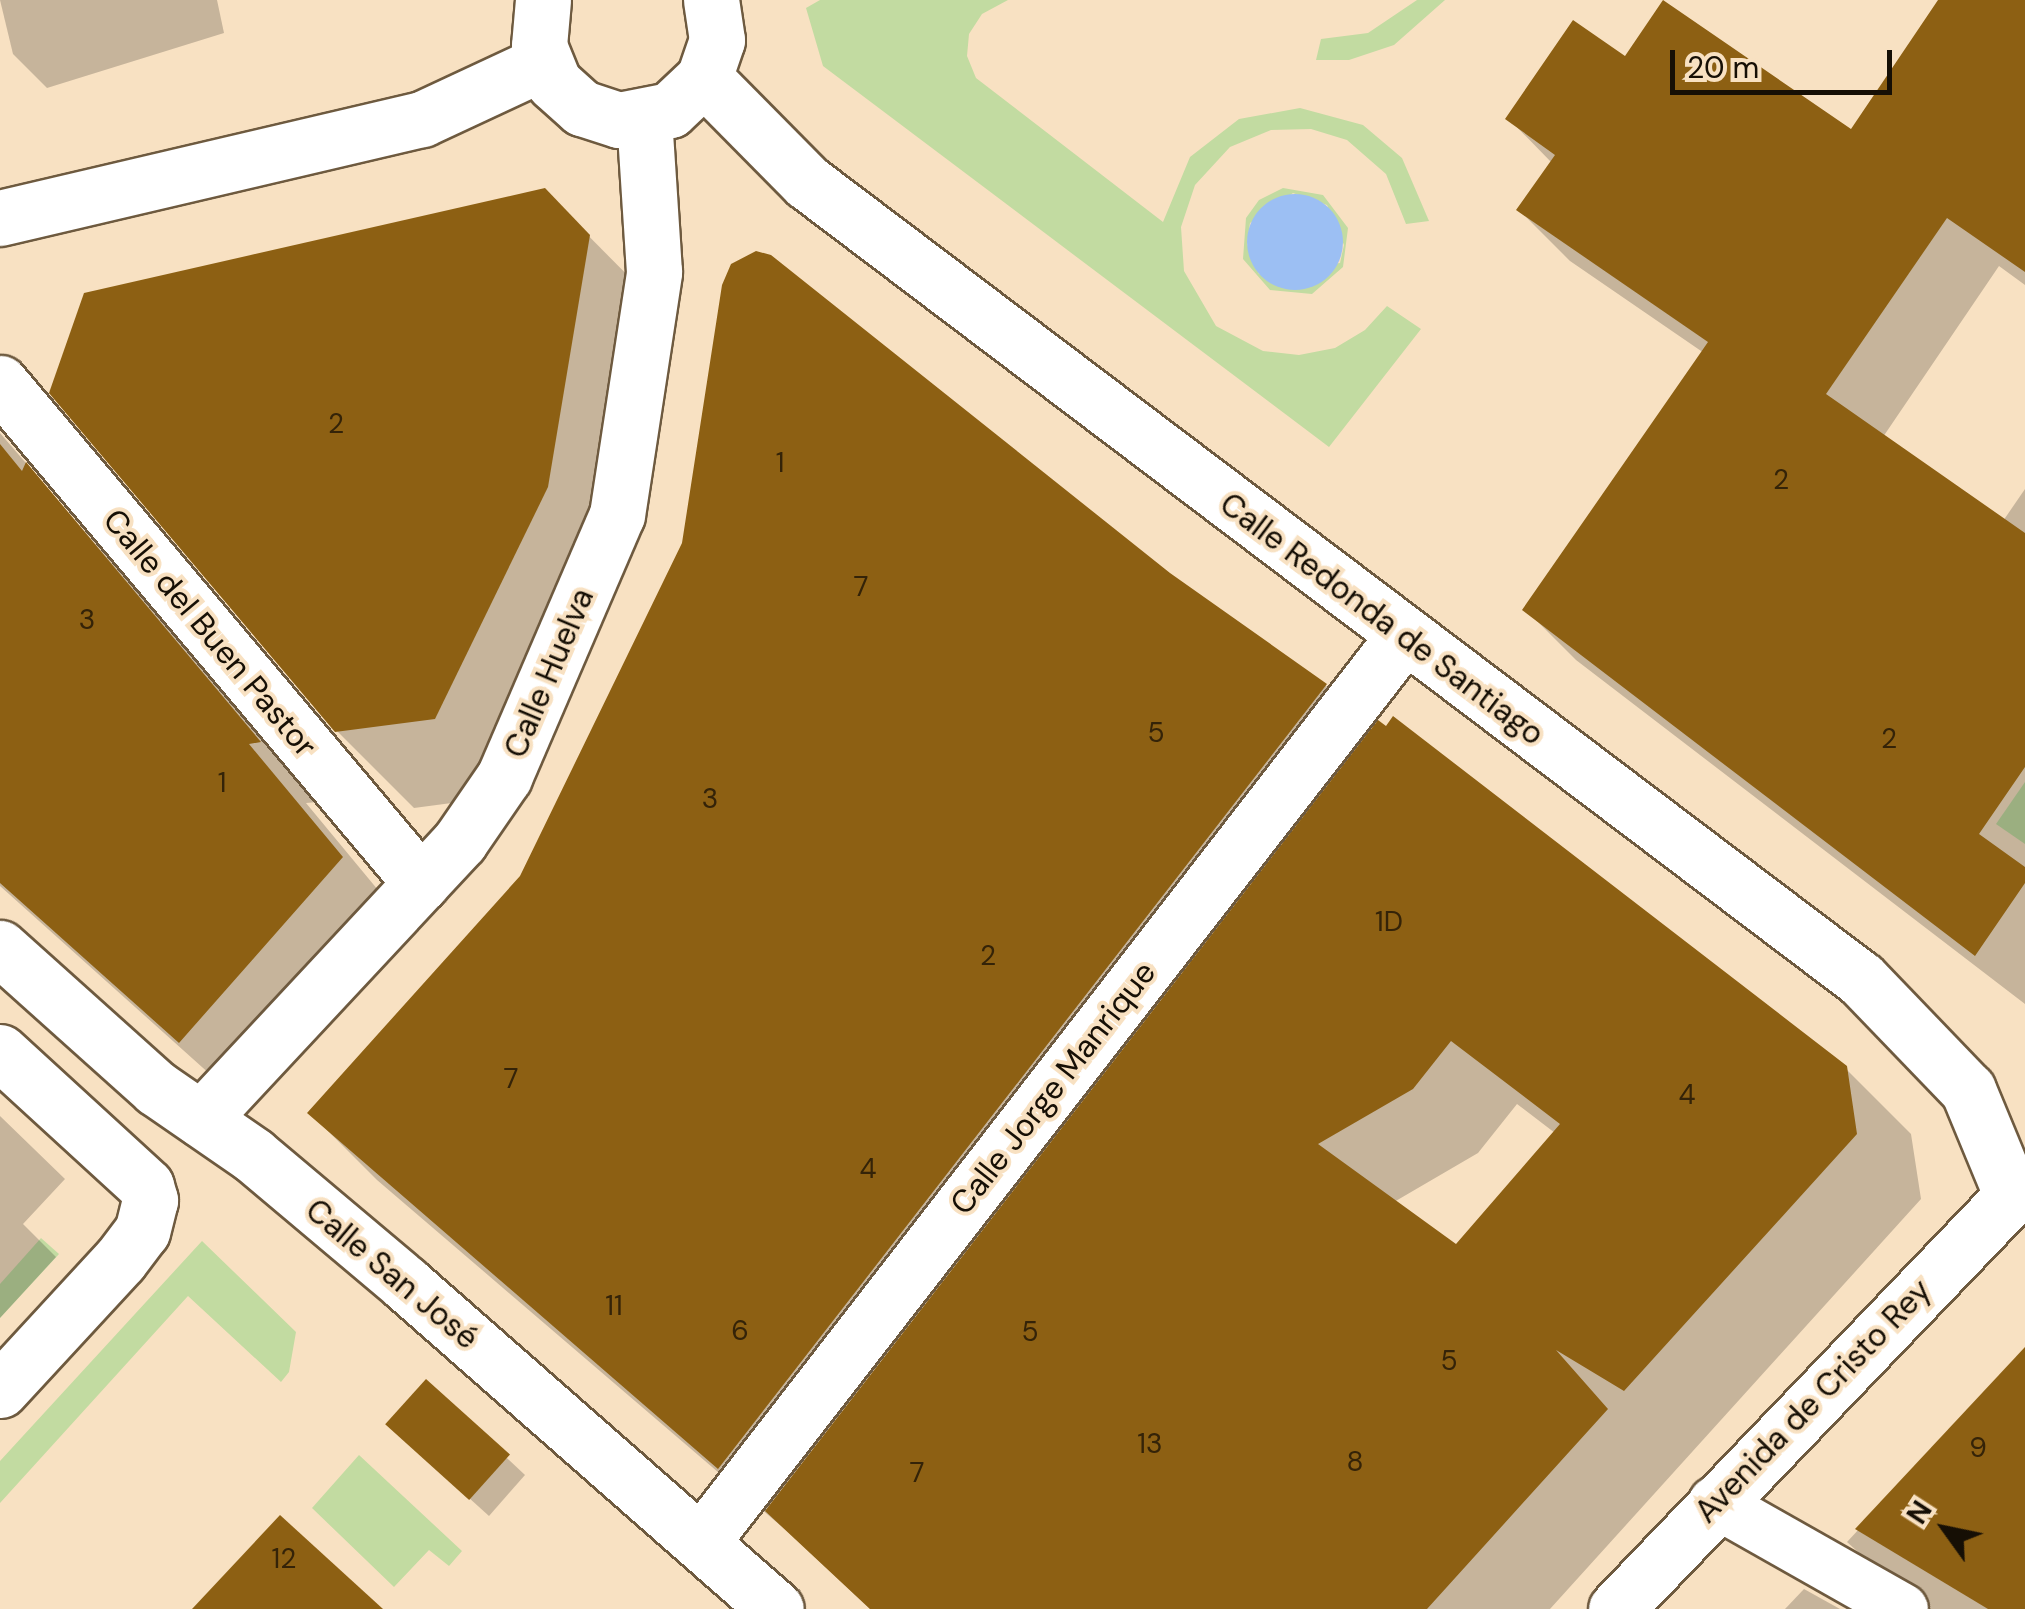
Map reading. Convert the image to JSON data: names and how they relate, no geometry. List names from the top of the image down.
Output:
{
  "streets": {
    "street": [
      "Calle Redonda de Santiago",
      "Calle del Buen Pastor",
      "Calle Huelva",
      "Calle Jorge Manrique",
      "Calle San José",
      "Avenida de Cristo Rey"
    ]
  },
  "crossings": [
    ["Calle Redonda de Santiago", "Calle Jorge Manrique"],
    ["Calle Redonda de Santiago", "Avenida de Cristo Rey"],
    ["Calle del Buen Pastor", "Calle Huelva"],
    ["Calle Huelva", "Calle San José"],
    ["Calle Jorge Manrique", "Calle San José"]
  ],
  "house_numbers": [
    "2",
    "1",
    "2",
    "7",
    "3",
    "5",
    "2",
    "1",
    "3",
    "1D",
    "2",
    "7",
    "4",
    "4",
    "11",
    "6",
    "5",
    "5",
    "13",
    "9",
    "8",
    "7",
    "12"
  ],
  "scale_bar": "20 m",
  "north": "top left"
}
